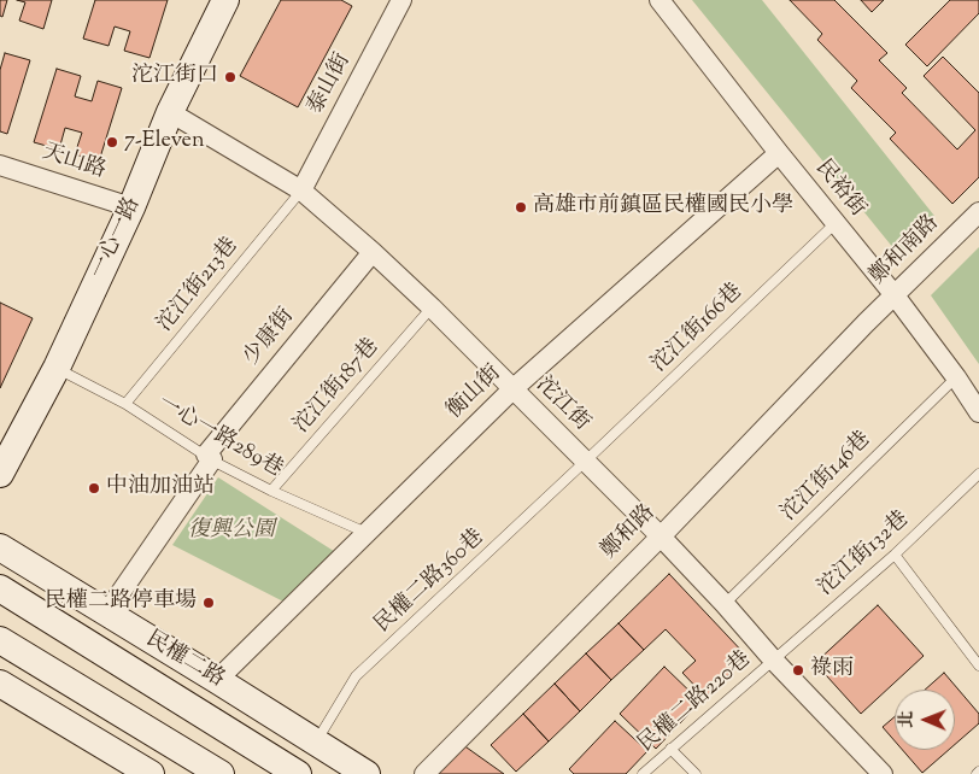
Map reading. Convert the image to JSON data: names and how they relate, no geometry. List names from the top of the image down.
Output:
{
  "streets": {
    "street": [
      "泰山街",
      "天山路",
      "民裕街",
      "一心一路",
      "鄭和南路",
      "少康街",
      "衡山街",
      "沱江街",
      "鄭和路",
      "民權二路"
    ],
    "lane": [
      "沱江街213巷",
      "沱江街166巷",
      "沱江街187巷",
      "一心一路289巷",
      "沱江街146巷",
      "沱江街132巷",
      "民權二路360巷",
      "民權二路220巷"
    ]
  },
  "crossings": [
    ["泰山街", "沱江街213巷"],
    ["泰山街", "沱江街"],
    ["天山路", "一心一路"],
    ["民裕街", "鄭和南路"],
    ["民裕街", "沱江街166巷"],
    ["民裕街", "衡山街"],
    ["民裕街", "沱江街146巷"],
    ["一心一路", "沱江街"],
    ["一心一路", "一心一路289巷"],
    ["鄭和南路", "鄭和路"],
    ["沱江街213巷", "沱江街"],
    ["沱江街213巷", "一心一路289巷"],
    ["沱江街166巷", "沱江街"],
    ["沱江街166巷", "民權二路360巷"],
    ["少康街", "沱江街"],
    ["少康街", "一心一路289巷"],
    ["少康街", "民權二路"],
    ["沱江街187巷", "沱江街"],
    ["沱江街187巷", "一心一路289巷"],
    ["衡山街", "沱江街"],
    ["衡山街", "一心一路289巷"],
    ["衡山街", "民權二路"],
    ["沱江街", "沱江街146巷"],
    ["沱江街", "鄭和路"],
    ["沱江街", "沱江街132巷"],
    ["沱江街", "民權二路360巷"],
    ["沱江街", "民權二路220巷"],
    ["沱江街132巷", "民權二路220巷"],
    ["民權二路360巷", "民權二路"]
  ],
  "parks": ["復興公園"],
  "places": [
    "沱江街口",
    "7-Eleven",
    "高雄市前鎮區民權國民小學",
    "中油加油站",
    "民權二路停車場",
    "祿雨"
  ],
  "north": "left"
}
